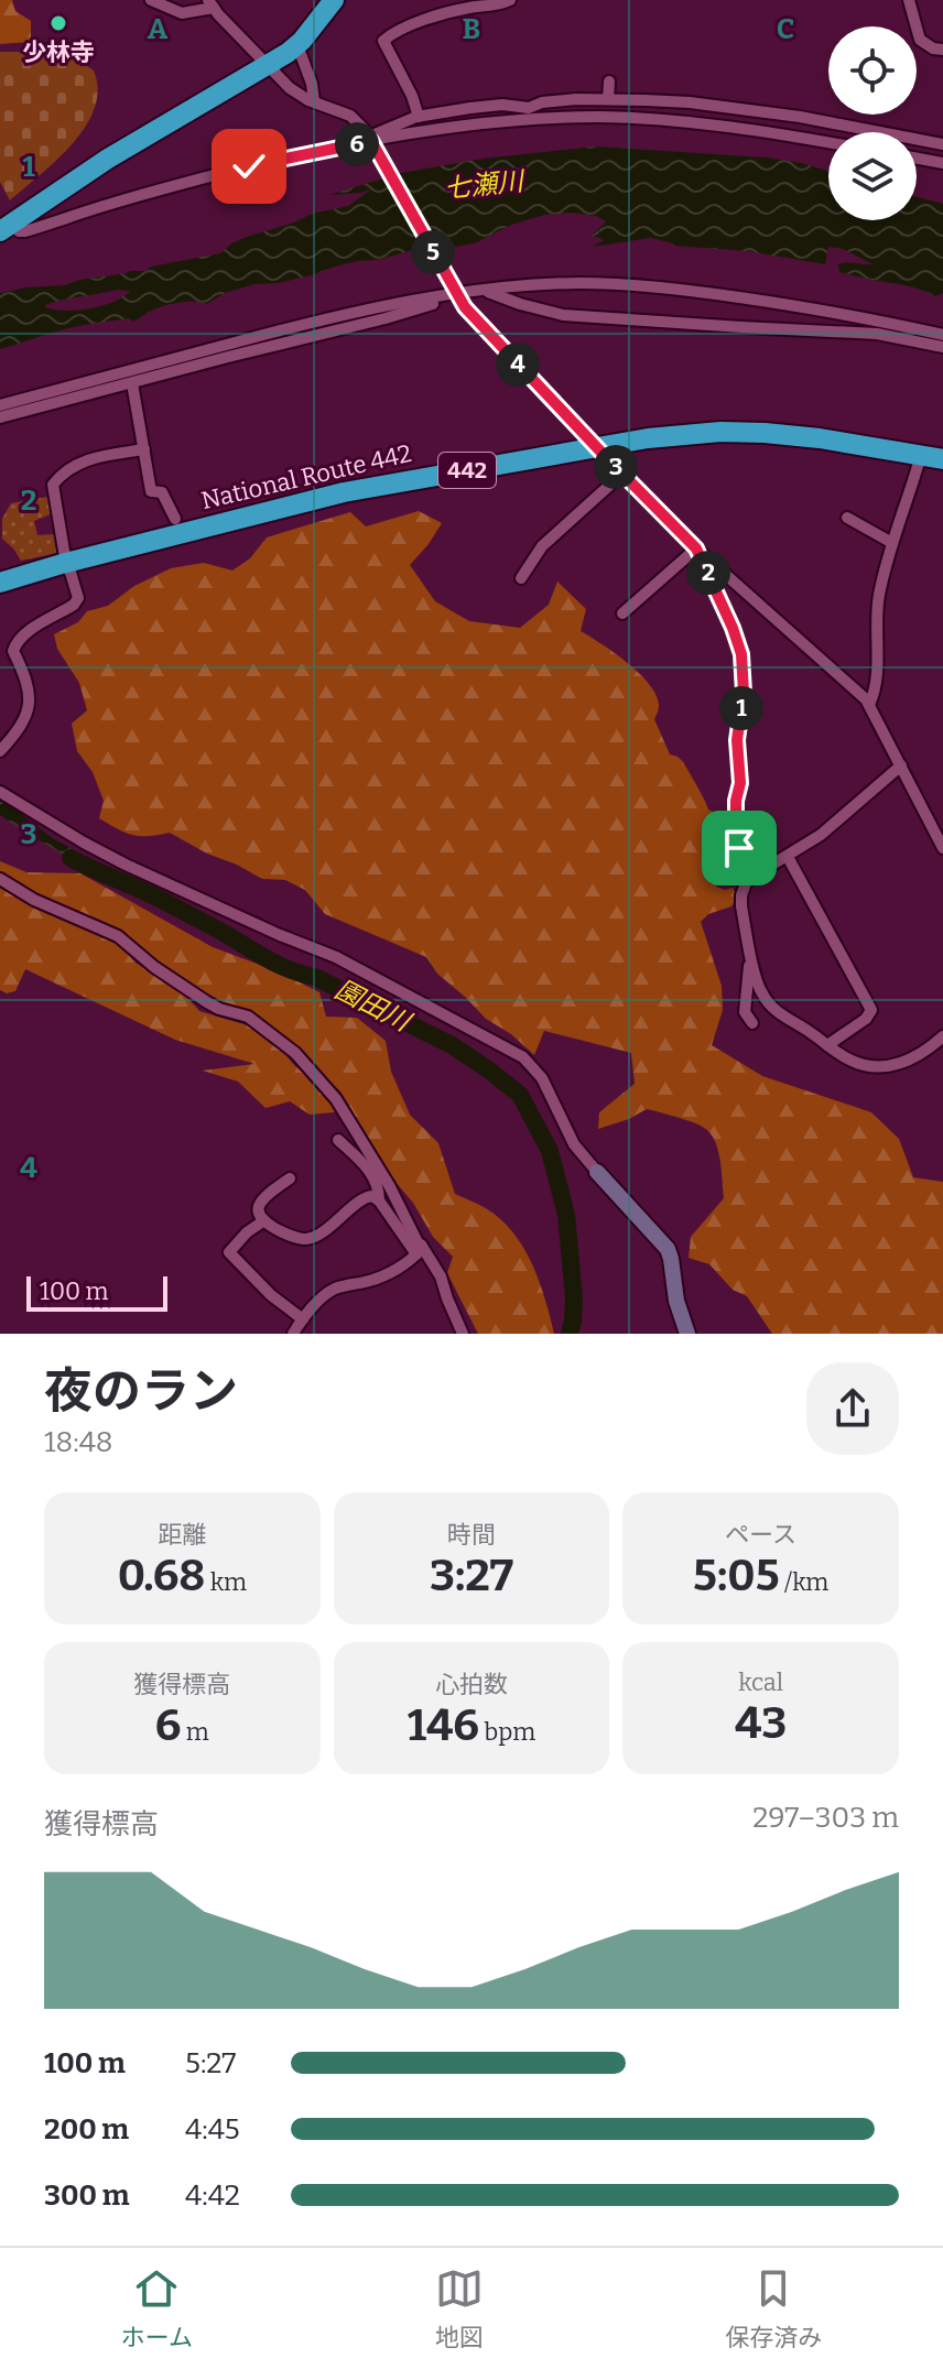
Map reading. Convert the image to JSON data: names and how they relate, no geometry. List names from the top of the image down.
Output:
{
  "streets": {
    "highway": ["442", "National Route 442"]
  },
  "water": ["七瀬川", "園田川"],
  "places": ["少林寺"],
  "scale_bar": "100 m",
  "page": {
    "pins": [
      "6",
      "5",
      "4",
      "3",
      "2",
      "1"
    ],
    "scale": "100 m",
    "heading": ["夜のラン", "18:48"],
    "stats": [
      ["距離", "0.68 km"],
      ["時間", "3:27"],
      ["ペース", "5:05 /km"],
      ["獲得標高", "6 m"],
      ["心拍数", "146 bpm"],
      ["kcal", "43"]
    ],
    "chart": ["獲得標高", "297–303 m"],
    "list": [
      {
        "name": "100 m",
        "note": "5:27"
      },
      {
        "name": "200 m",
        "note": "4:45"
      },
      {
        "name": "300 m",
        "note": "4:42"
      }
    ],
    "tabs": ["ホーム", "地図", "保存済み"]
  },
  "grid": {
    "columns": ["A", "B", "C"],
    "rows": [
      "1",
      "2",
      "3",
      "4"
    ]
  }
}
